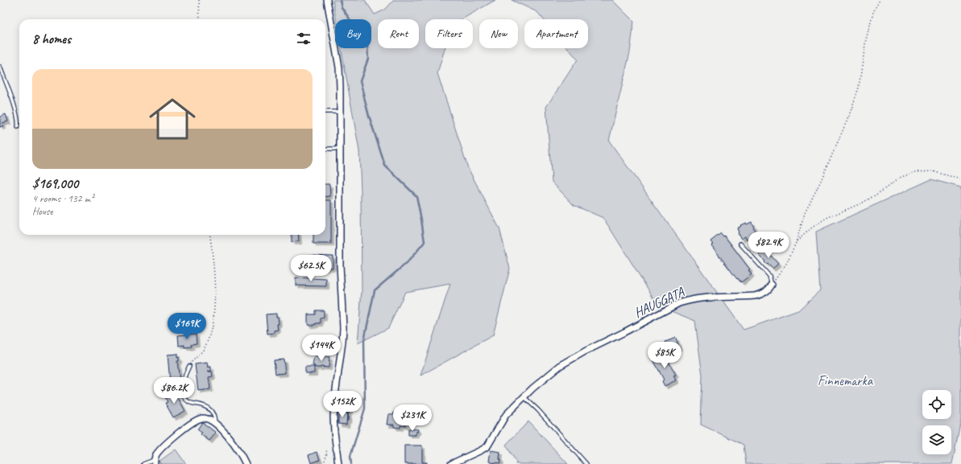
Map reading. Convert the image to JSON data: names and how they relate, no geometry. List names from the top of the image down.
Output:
{
  "streets": {
    "street": ["HAUGGATA"]
  },
  "parks": ["Finnemarka"],
  "page": {
    "chip": [
      "Buy",
      "Rent",
      "Filters",
      "New",
      "Apartment"
    ],
    "heading": "8 homes",
    "list": [
      {
        "name": "$169,000",
        "note": "4 rooms · 132 m² · House"
      }
    ],
    "price": [
      "$82.4K",
      "$62.5K",
      "$169K",
      "$144K",
      "$85K",
      "$86.2K",
      "$152K",
      "$231K"
    ]
  }
}
